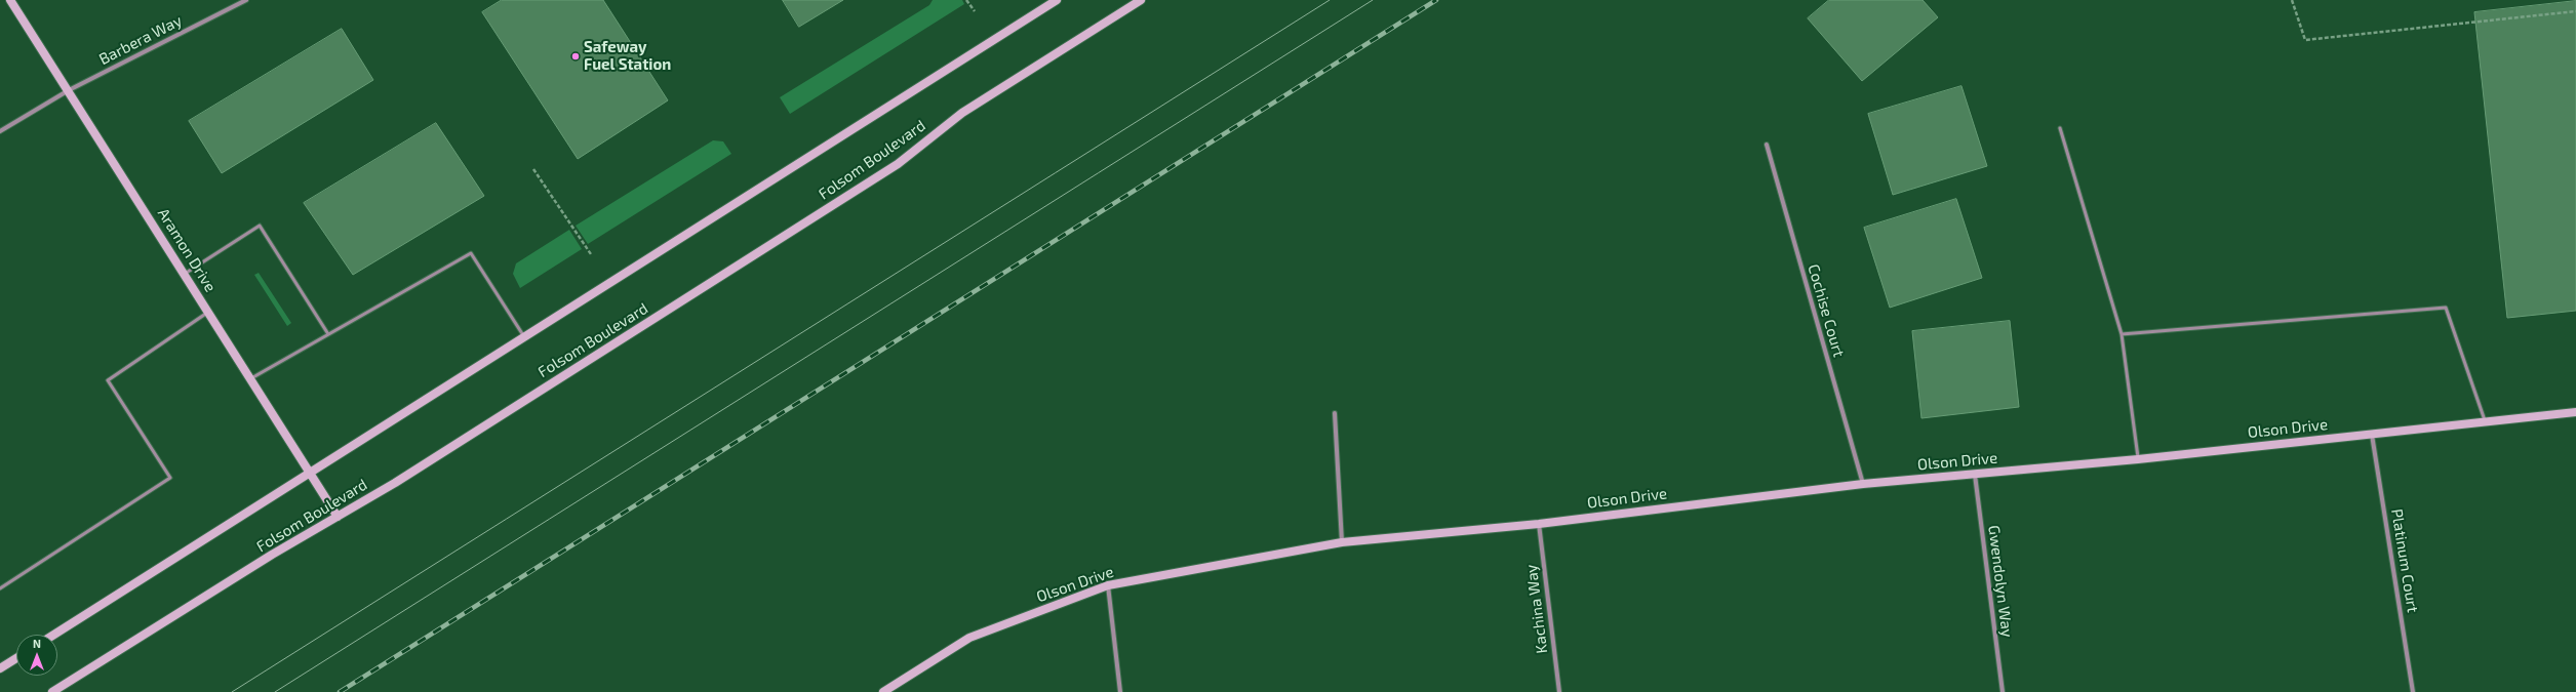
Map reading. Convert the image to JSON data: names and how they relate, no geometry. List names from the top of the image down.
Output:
{
  "streets": {
    "main road": ["Folsom Boulevard", "Aramon Drive", "Olson Drive"],
    "street": [
      "Barbera Way",
      "Cochise Court",
      "Platinum Court",
      "Gwendolyn Way",
      "Kachina Way"
    ]
  },
  "crossings": [
    ["Barbera Way", "Aramon Drive"],
    ["Folsom Boulevard", "Aramon Drive"],
    ["Cochise Court", "Olson Drive"],
    ["Olson Drive", "Platinum Court"],
    ["Olson Drive", "Gwendolyn Way"],
    ["Olson Drive", "Kachina Way"]
  ],
  "places": ["Safeway Fuel Station"],
  "north": "top"
}
